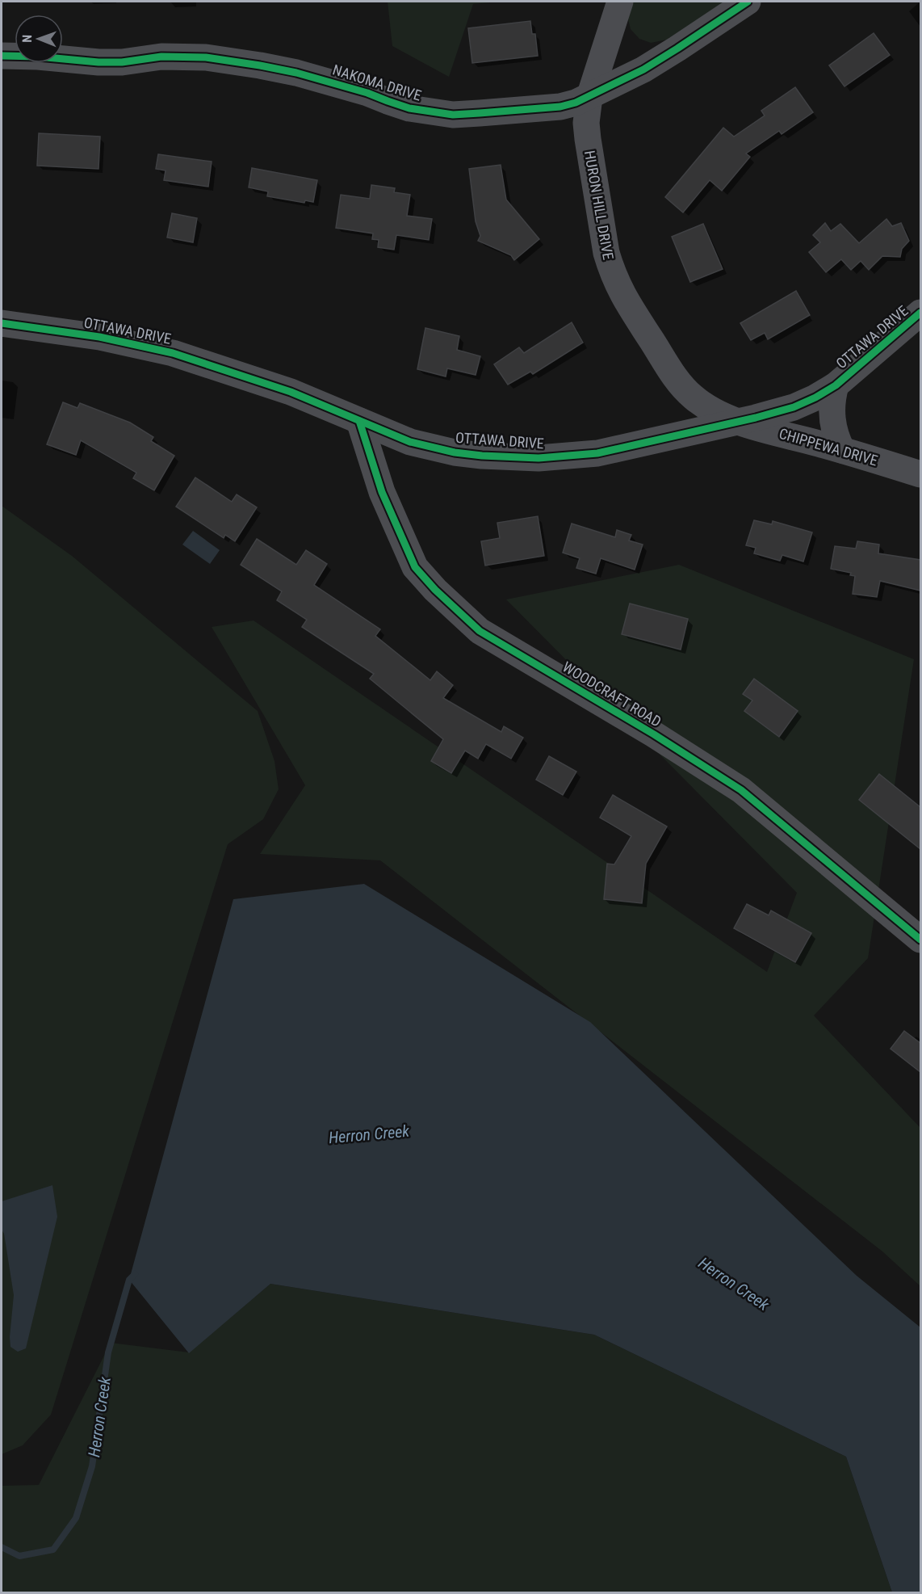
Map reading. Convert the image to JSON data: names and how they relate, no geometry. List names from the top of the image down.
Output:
{
  "streets": {
    "street": [
      "NAKOMA DRIVE",
      "HURON HILL DRIVE",
      "OTTAWA DRIVE",
      "CHIPPEWA DRIVE",
      "WOODCRAFT ROAD"
    ]
  },
  "crossings": [
    ["NAKOMA DRIVE", "HURON HILL DRIVE"],
    ["HURON HILL DRIVE", "OTTAWA DRIVE"],
    ["HURON HILL DRIVE", "CHIPPEWA DRIVE"],
    ["OTTAWA DRIVE", "CHIPPEWA DRIVE"],
    ["OTTAWA DRIVE", "WOODCRAFT ROAD"]
  ],
  "water": ["Herron Creek"],
  "north": "left"
}
